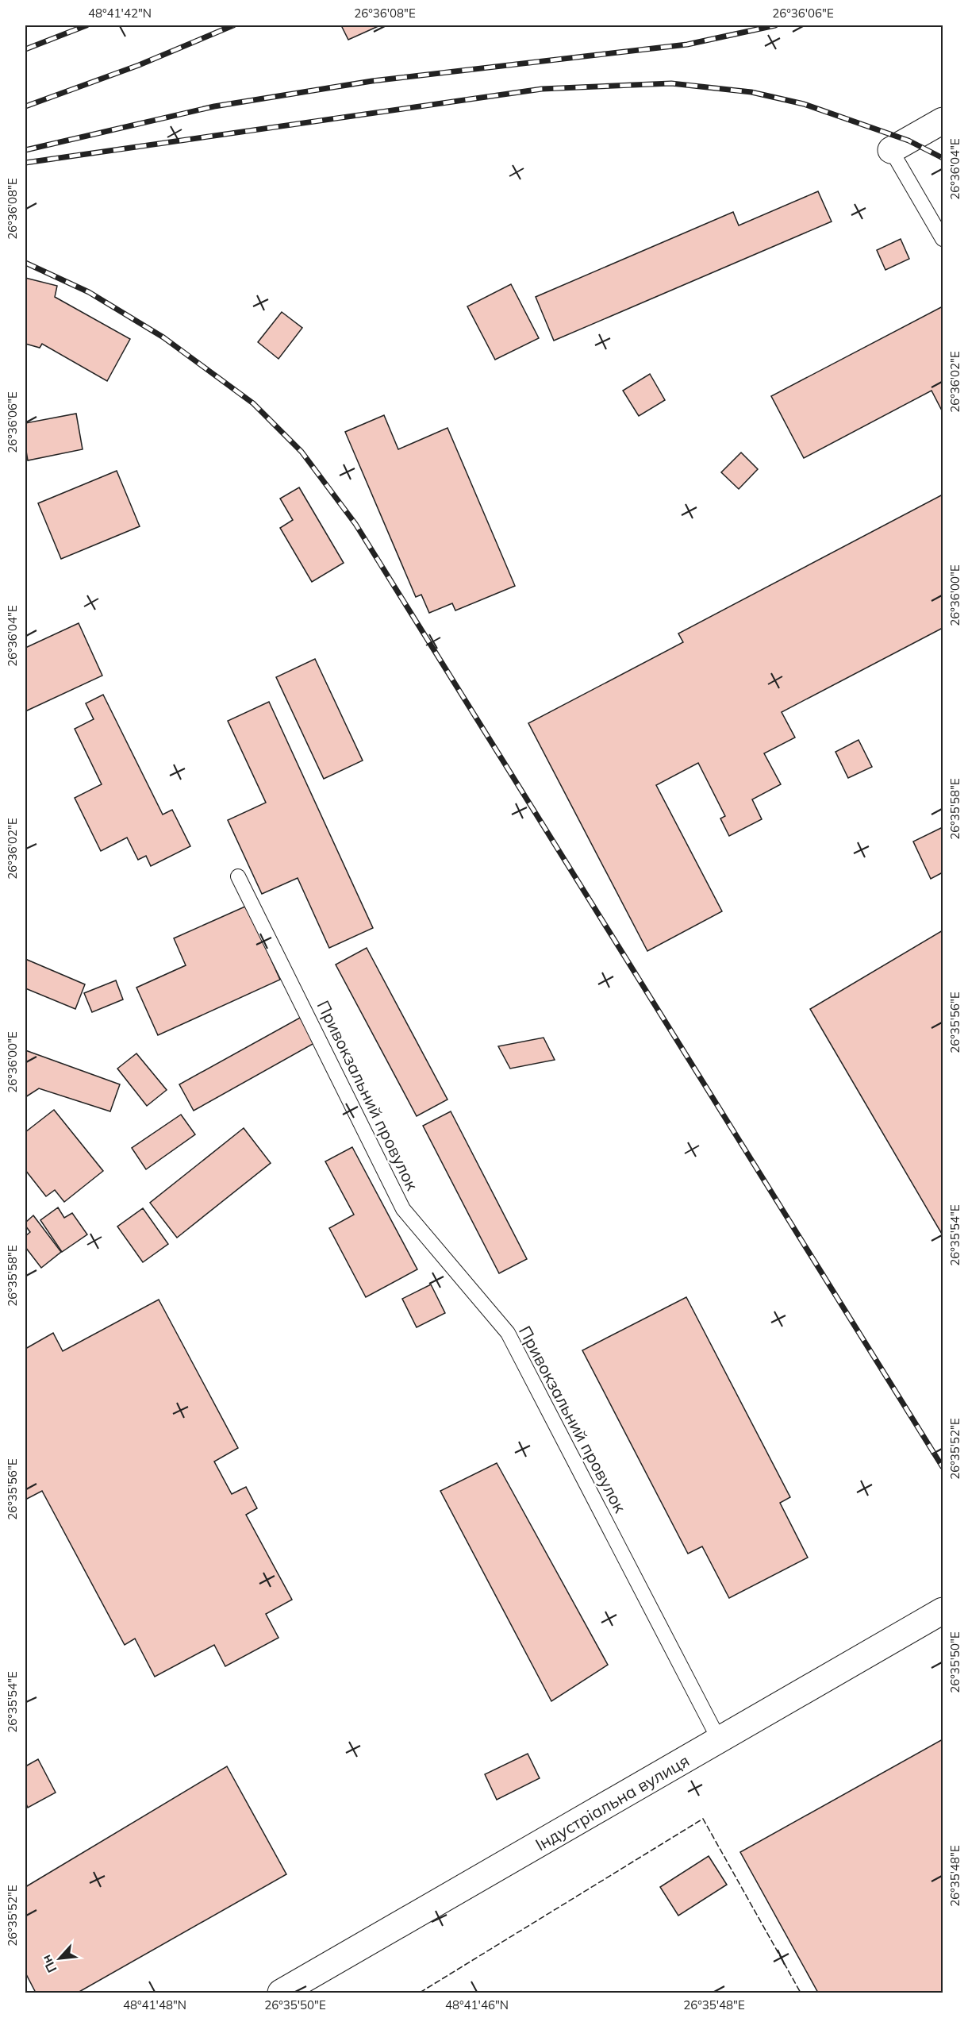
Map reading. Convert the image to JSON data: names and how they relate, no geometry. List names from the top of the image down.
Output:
{
  "streets": {
    "street": ["Індустріальна вулиця"],
    "lane": ["Привокзальний провулок"]
  },
  "crossings": [
    ["Привокзальний провулок", "Індустріальна вулиця"]
  ],
  "north": "bottom left",
  "coordinates": [
    "48°41'42\"N",
    "26°36'08\"E",
    "26°36'06\"E",
    "26°36'04\"E",
    "26°36'02\"E",
    "26°36'00\"E",
    "26°35'58\"E",
    "26°35'56\"E",
    "26°35'54\"E",
    "26°35'52\"E",
    "26°35'50\"E",
    "26°35'48\"E",
    "48°41'48\"N",
    "48°41'46\"N"
  ]
}
